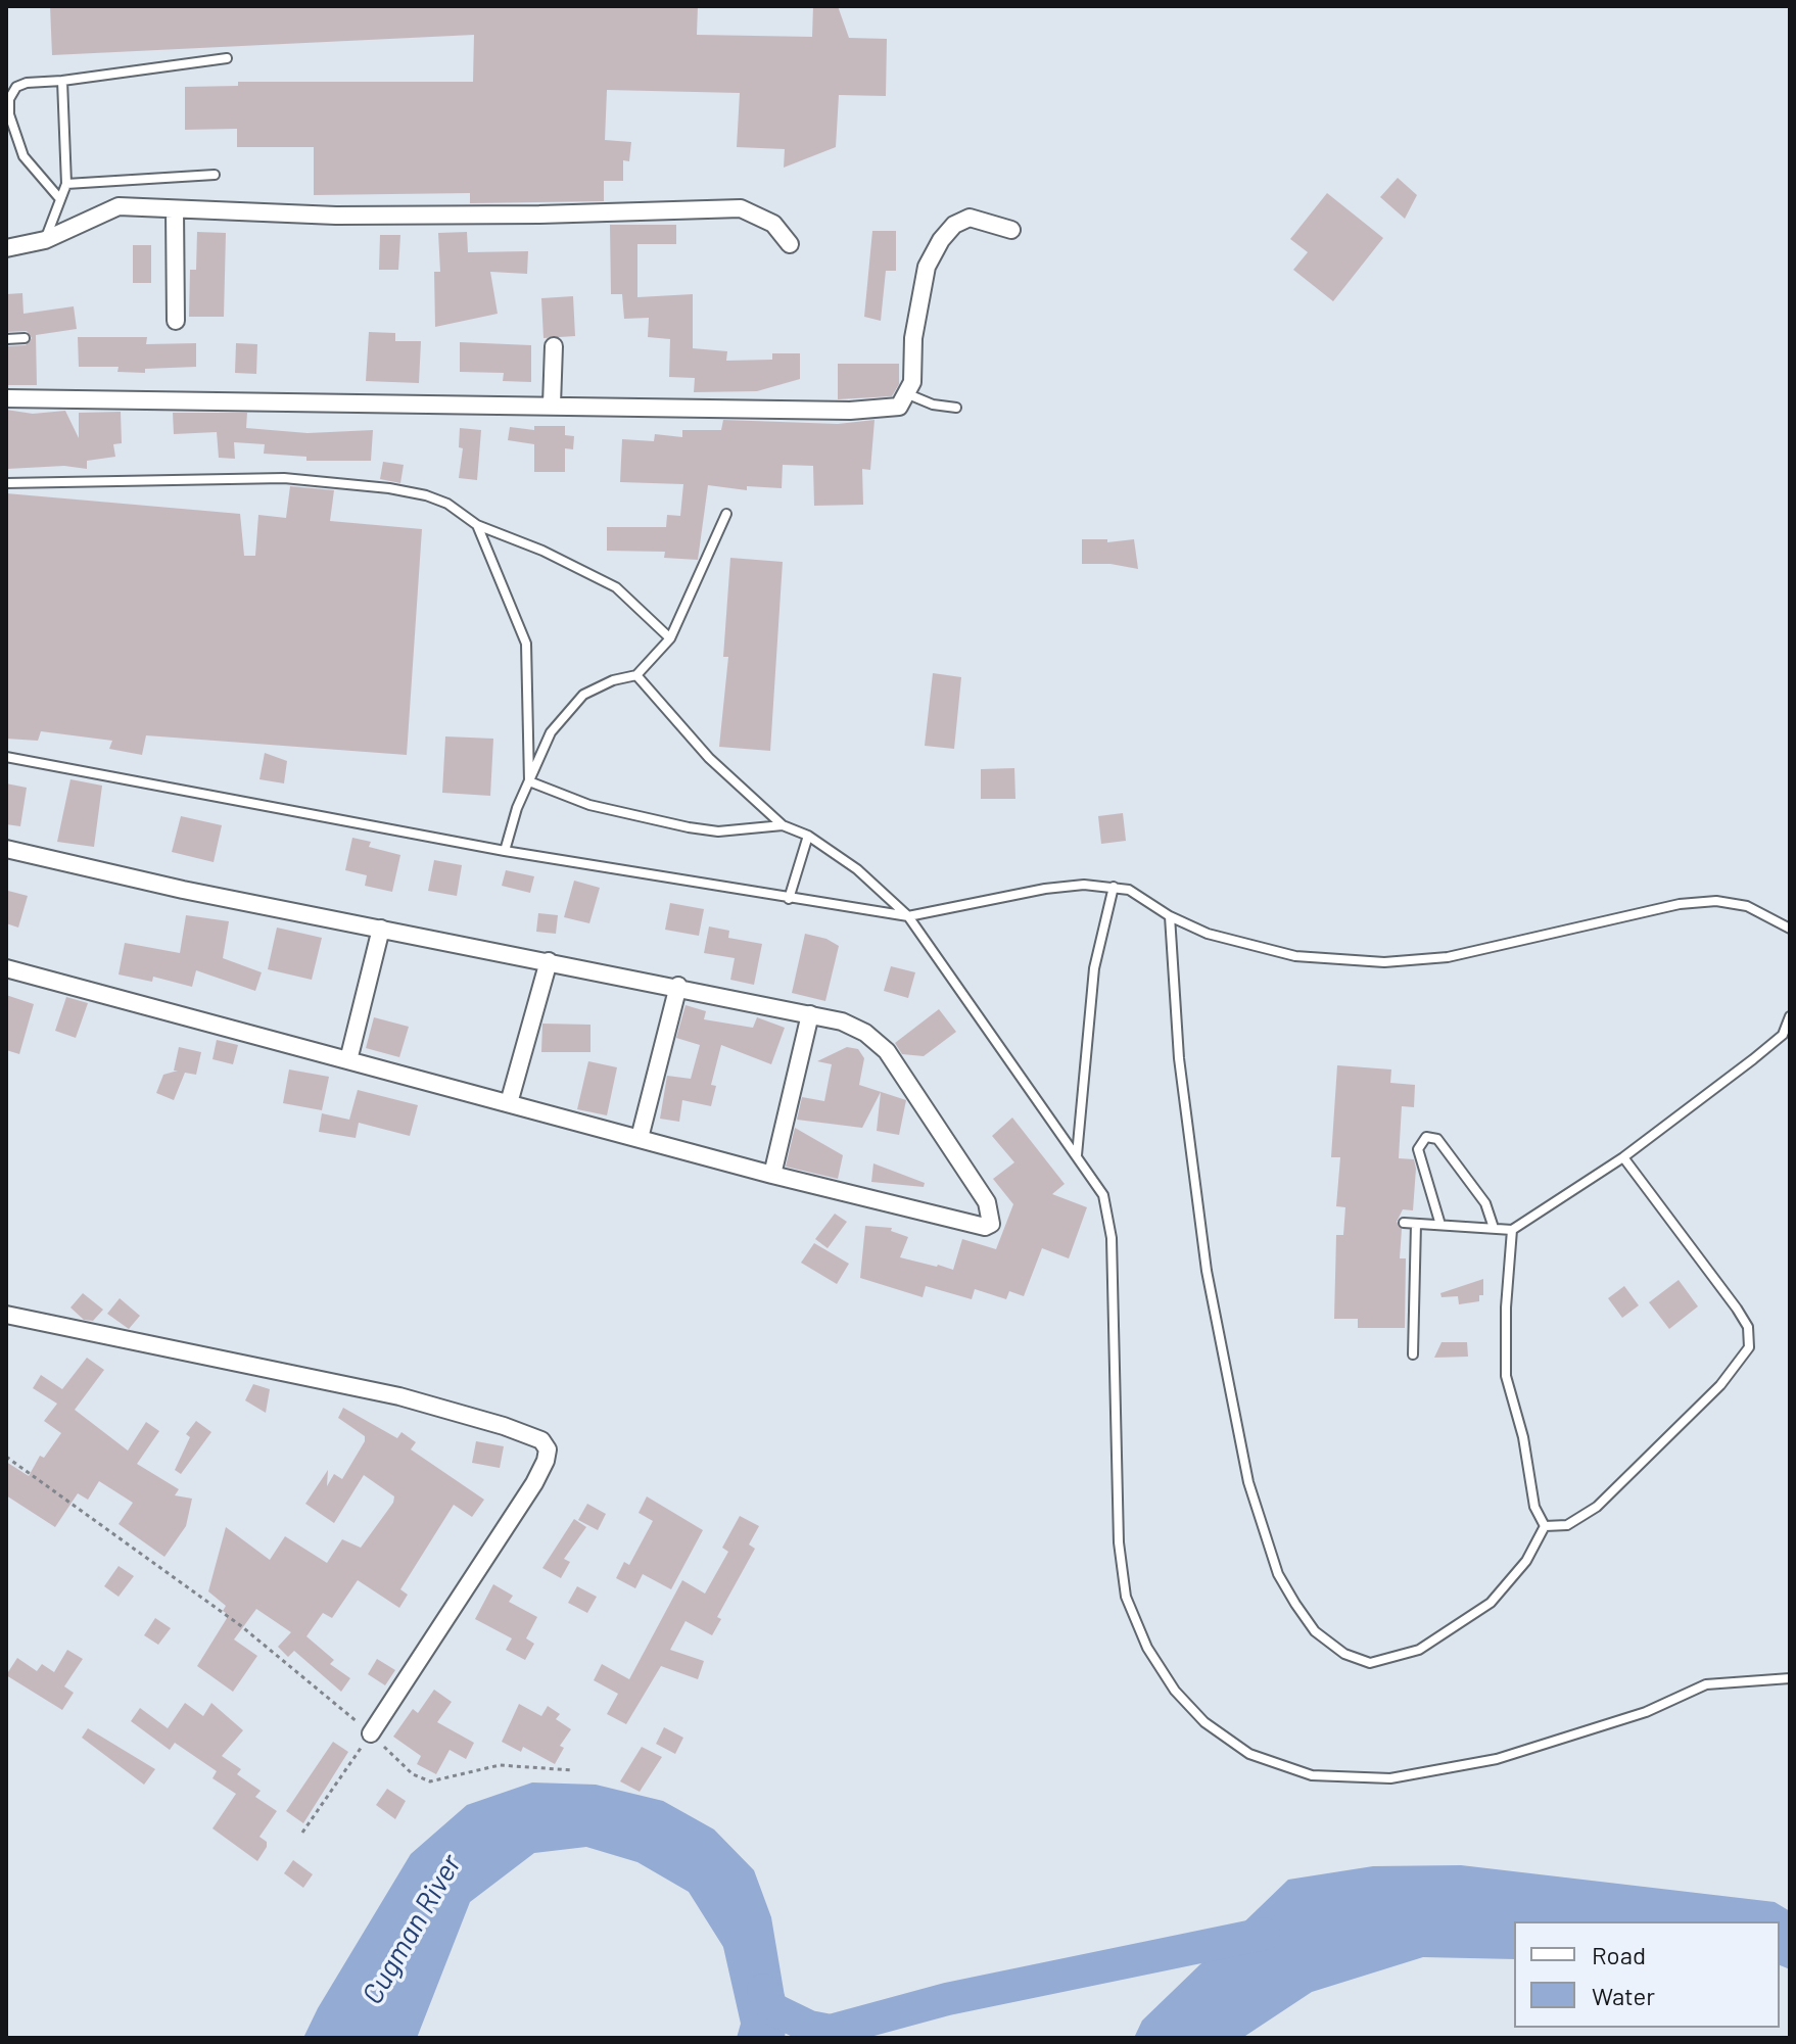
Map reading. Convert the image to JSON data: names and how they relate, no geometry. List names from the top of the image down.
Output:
{
  "water": ["Cugman River"],
  "legend": ["Road", "Water"]
}
